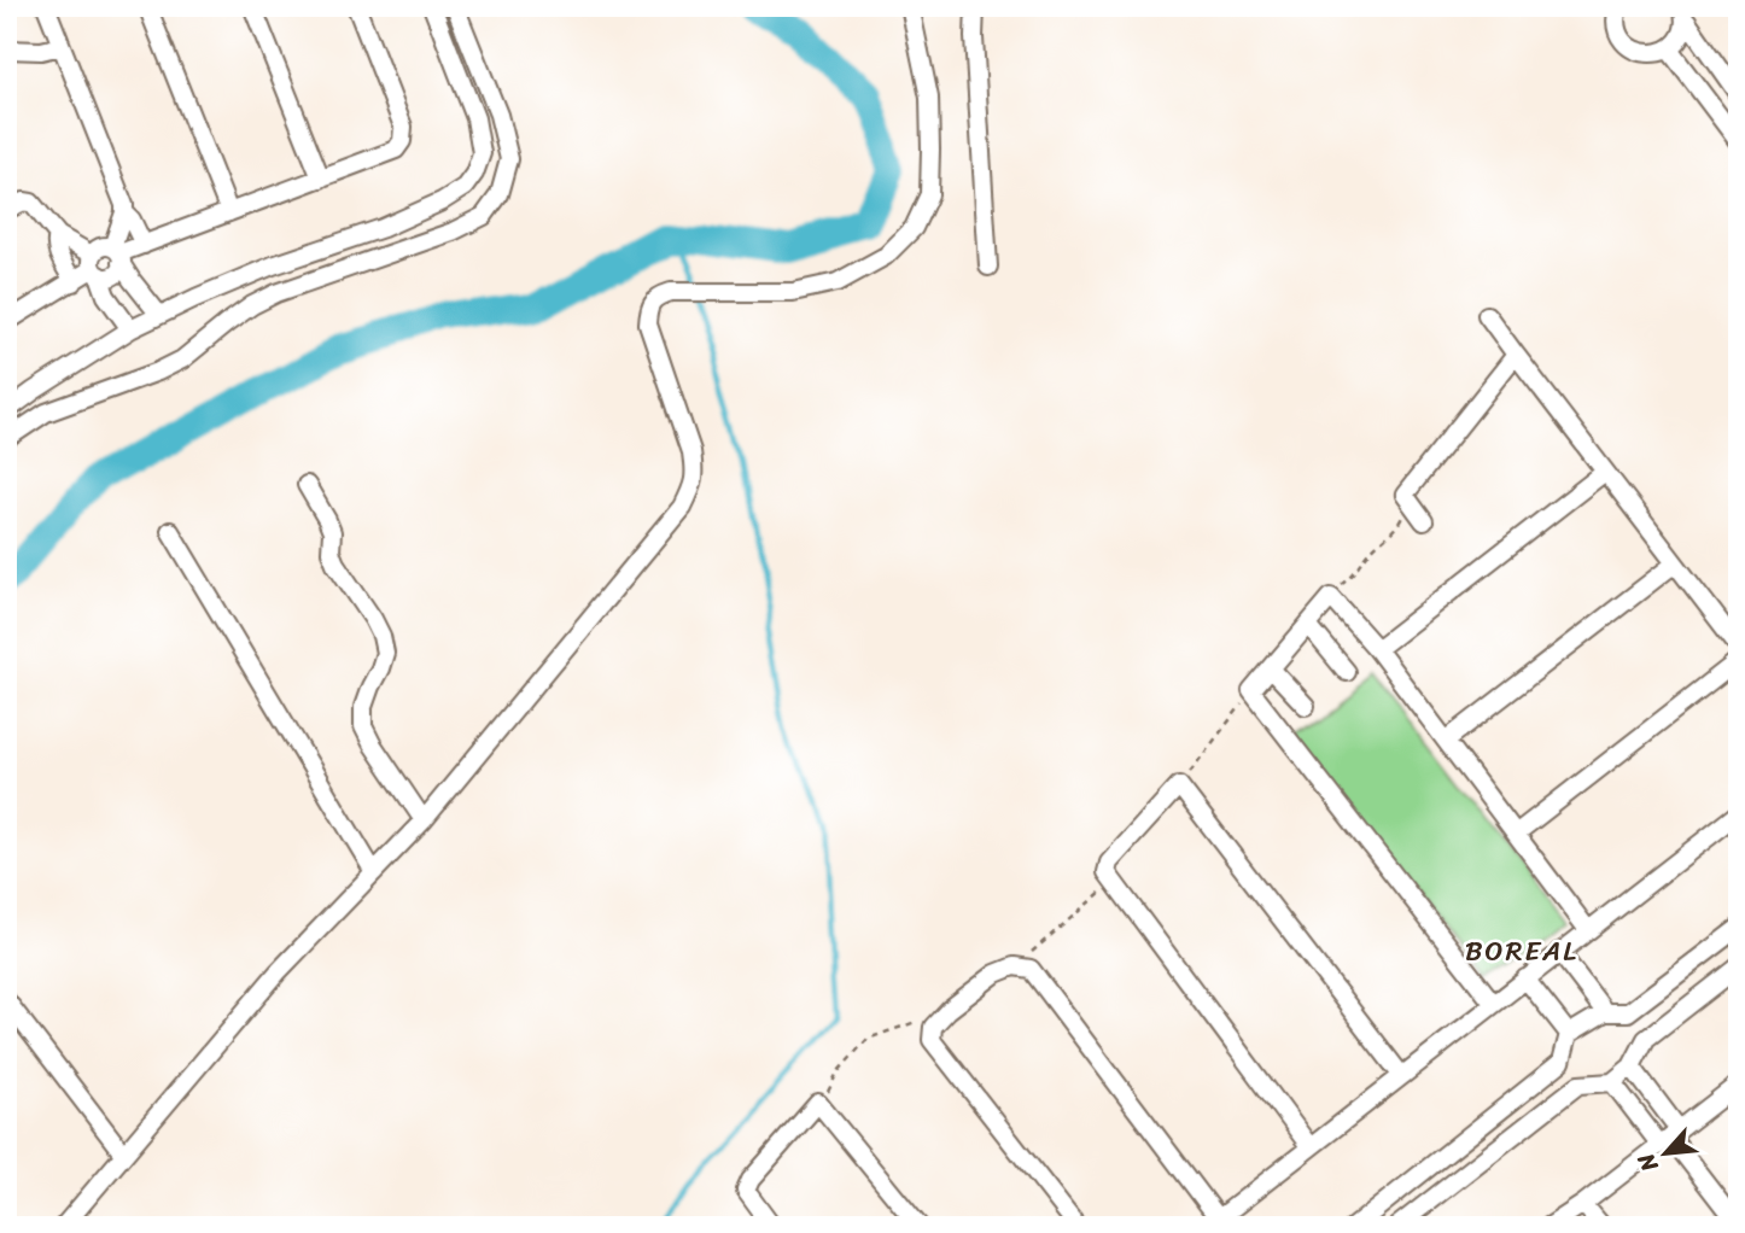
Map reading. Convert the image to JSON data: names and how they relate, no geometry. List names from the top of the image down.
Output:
{
  "districts": ["BOREAL"],
  "north": "bottom left"
}
